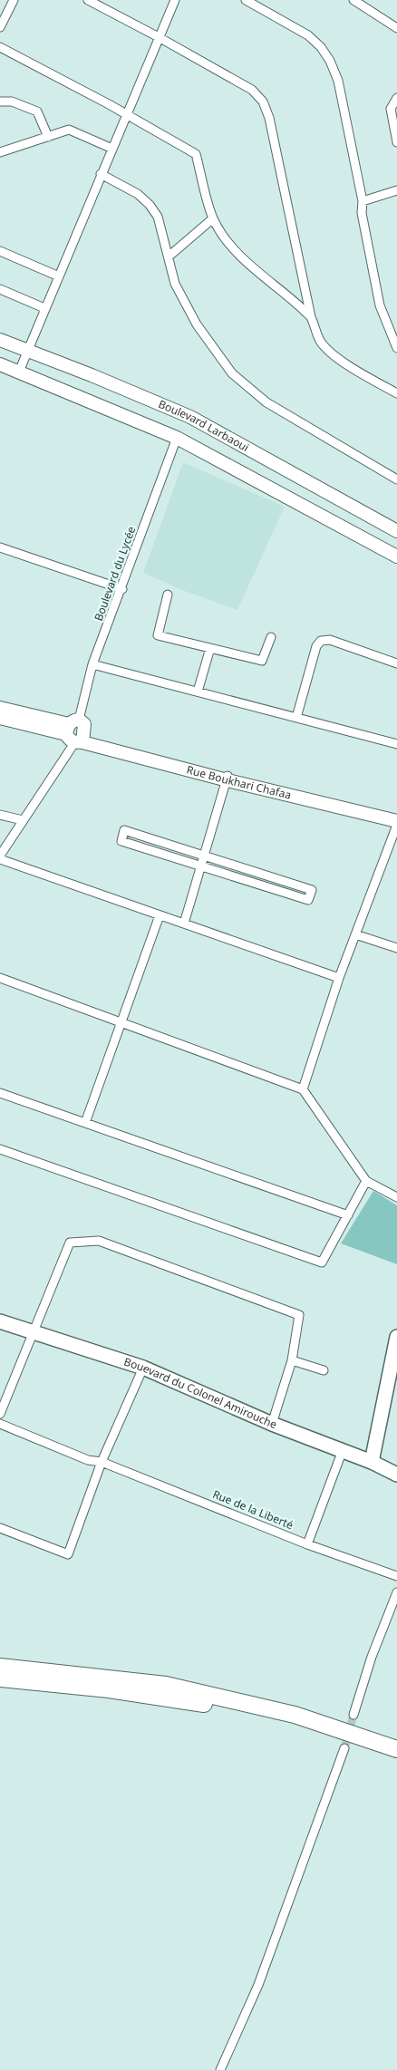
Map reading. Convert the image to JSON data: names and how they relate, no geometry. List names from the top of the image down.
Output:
{
  "streets": {
    "main road": ["Boulevard Larbaoui", "Rue Boukhari Chafaa", "Bouevard du Colonel Amirouche"],
    "street": ["Boulevard du Lycée", "Rue de la Liberté"]
  },
  "crossings": [
    ["Boulevard Larbaoui", "Boulevard du Lycée"],
    ["Boulevard du Lycée", "Rue Boukhari Chafaa"]
  ]
}
